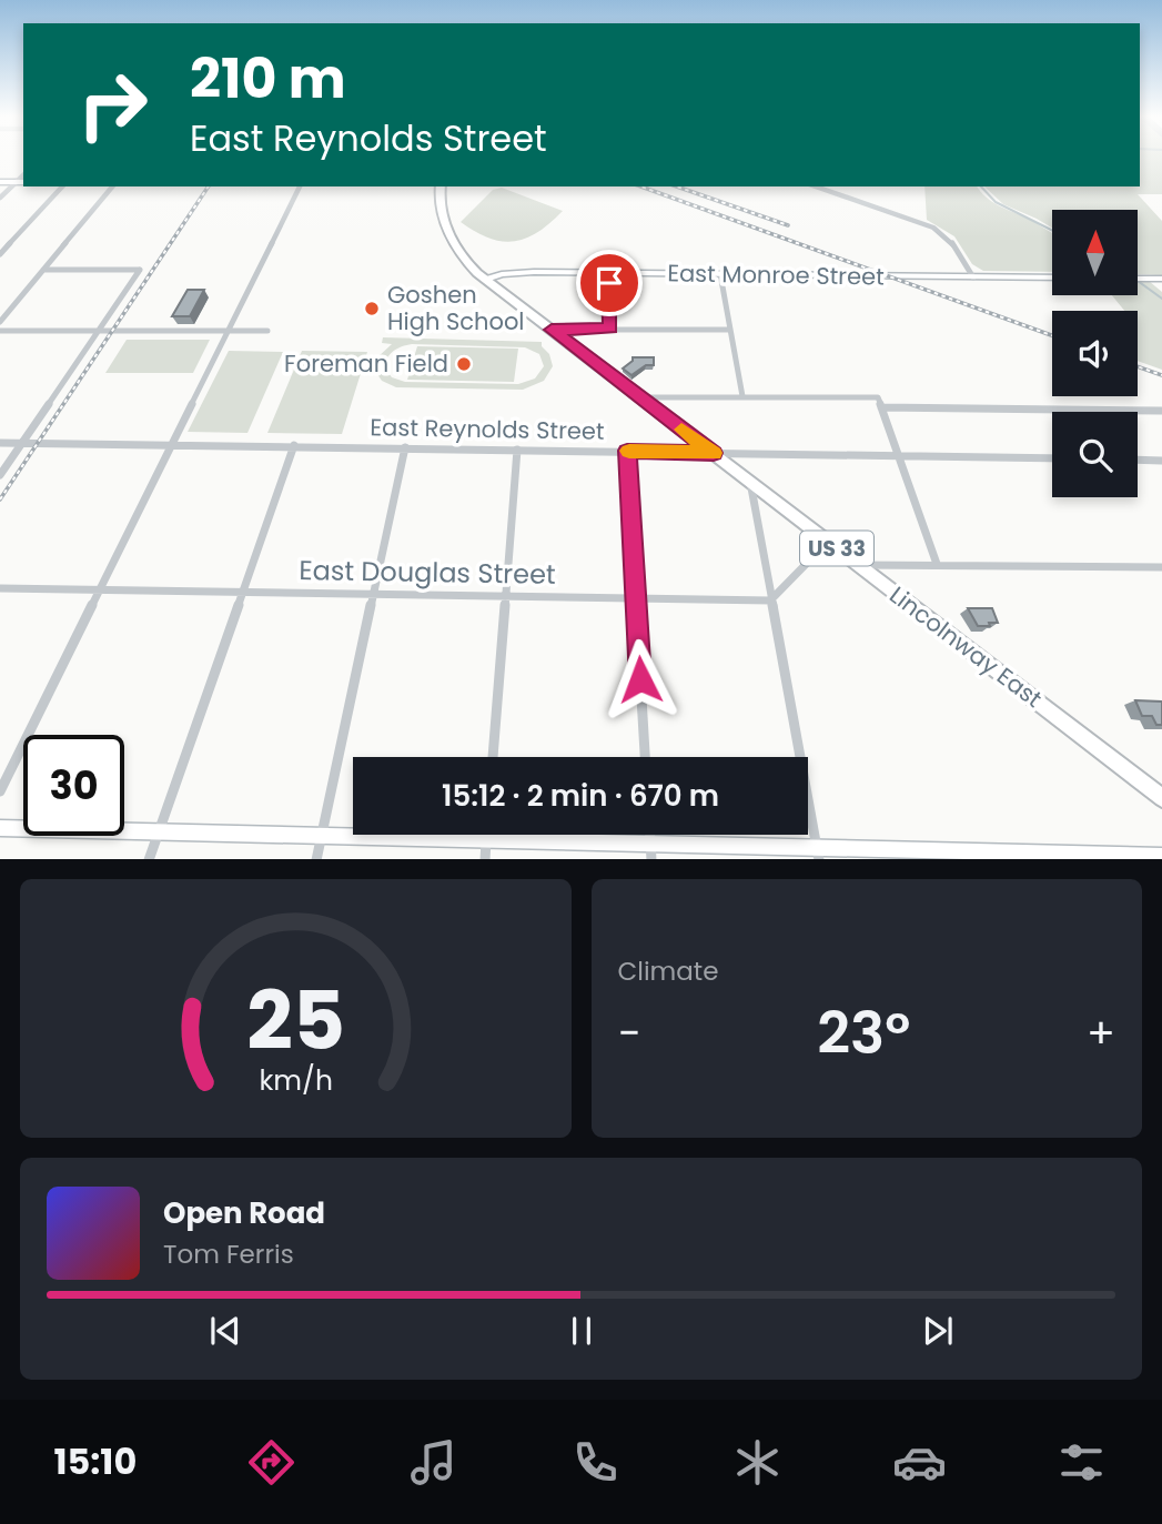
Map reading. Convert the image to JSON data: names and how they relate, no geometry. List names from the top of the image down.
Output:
{
  "streets": {
    "highway": ["US 33", "Lincolnway East"],
    "main road": ["East Monroe Street"],
    "street": ["East Reynolds Street", "East Douglas Street"]
  },
  "crossings": [
    ["East Monroe Street", "Lincolnway East"],
    ["East Reynolds Street", "Lincolnway East"]
  ],
  "places": ["Goshen High School", "Foreman Field"],
  "north": "top",
  "page": {
    "turn": ["210 m", "East Reynolds Street"],
    "limit": "30",
    "trip": "15:12 · 2 min · 670 m",
    "tile": "Climate",
    "heat": ["−", "23°", "+"],
    "song": ["Open Road", "Tom Ferris"],
    "tabs": "15:10",
    "gauge": ["25", "km/h"]
  }
}
